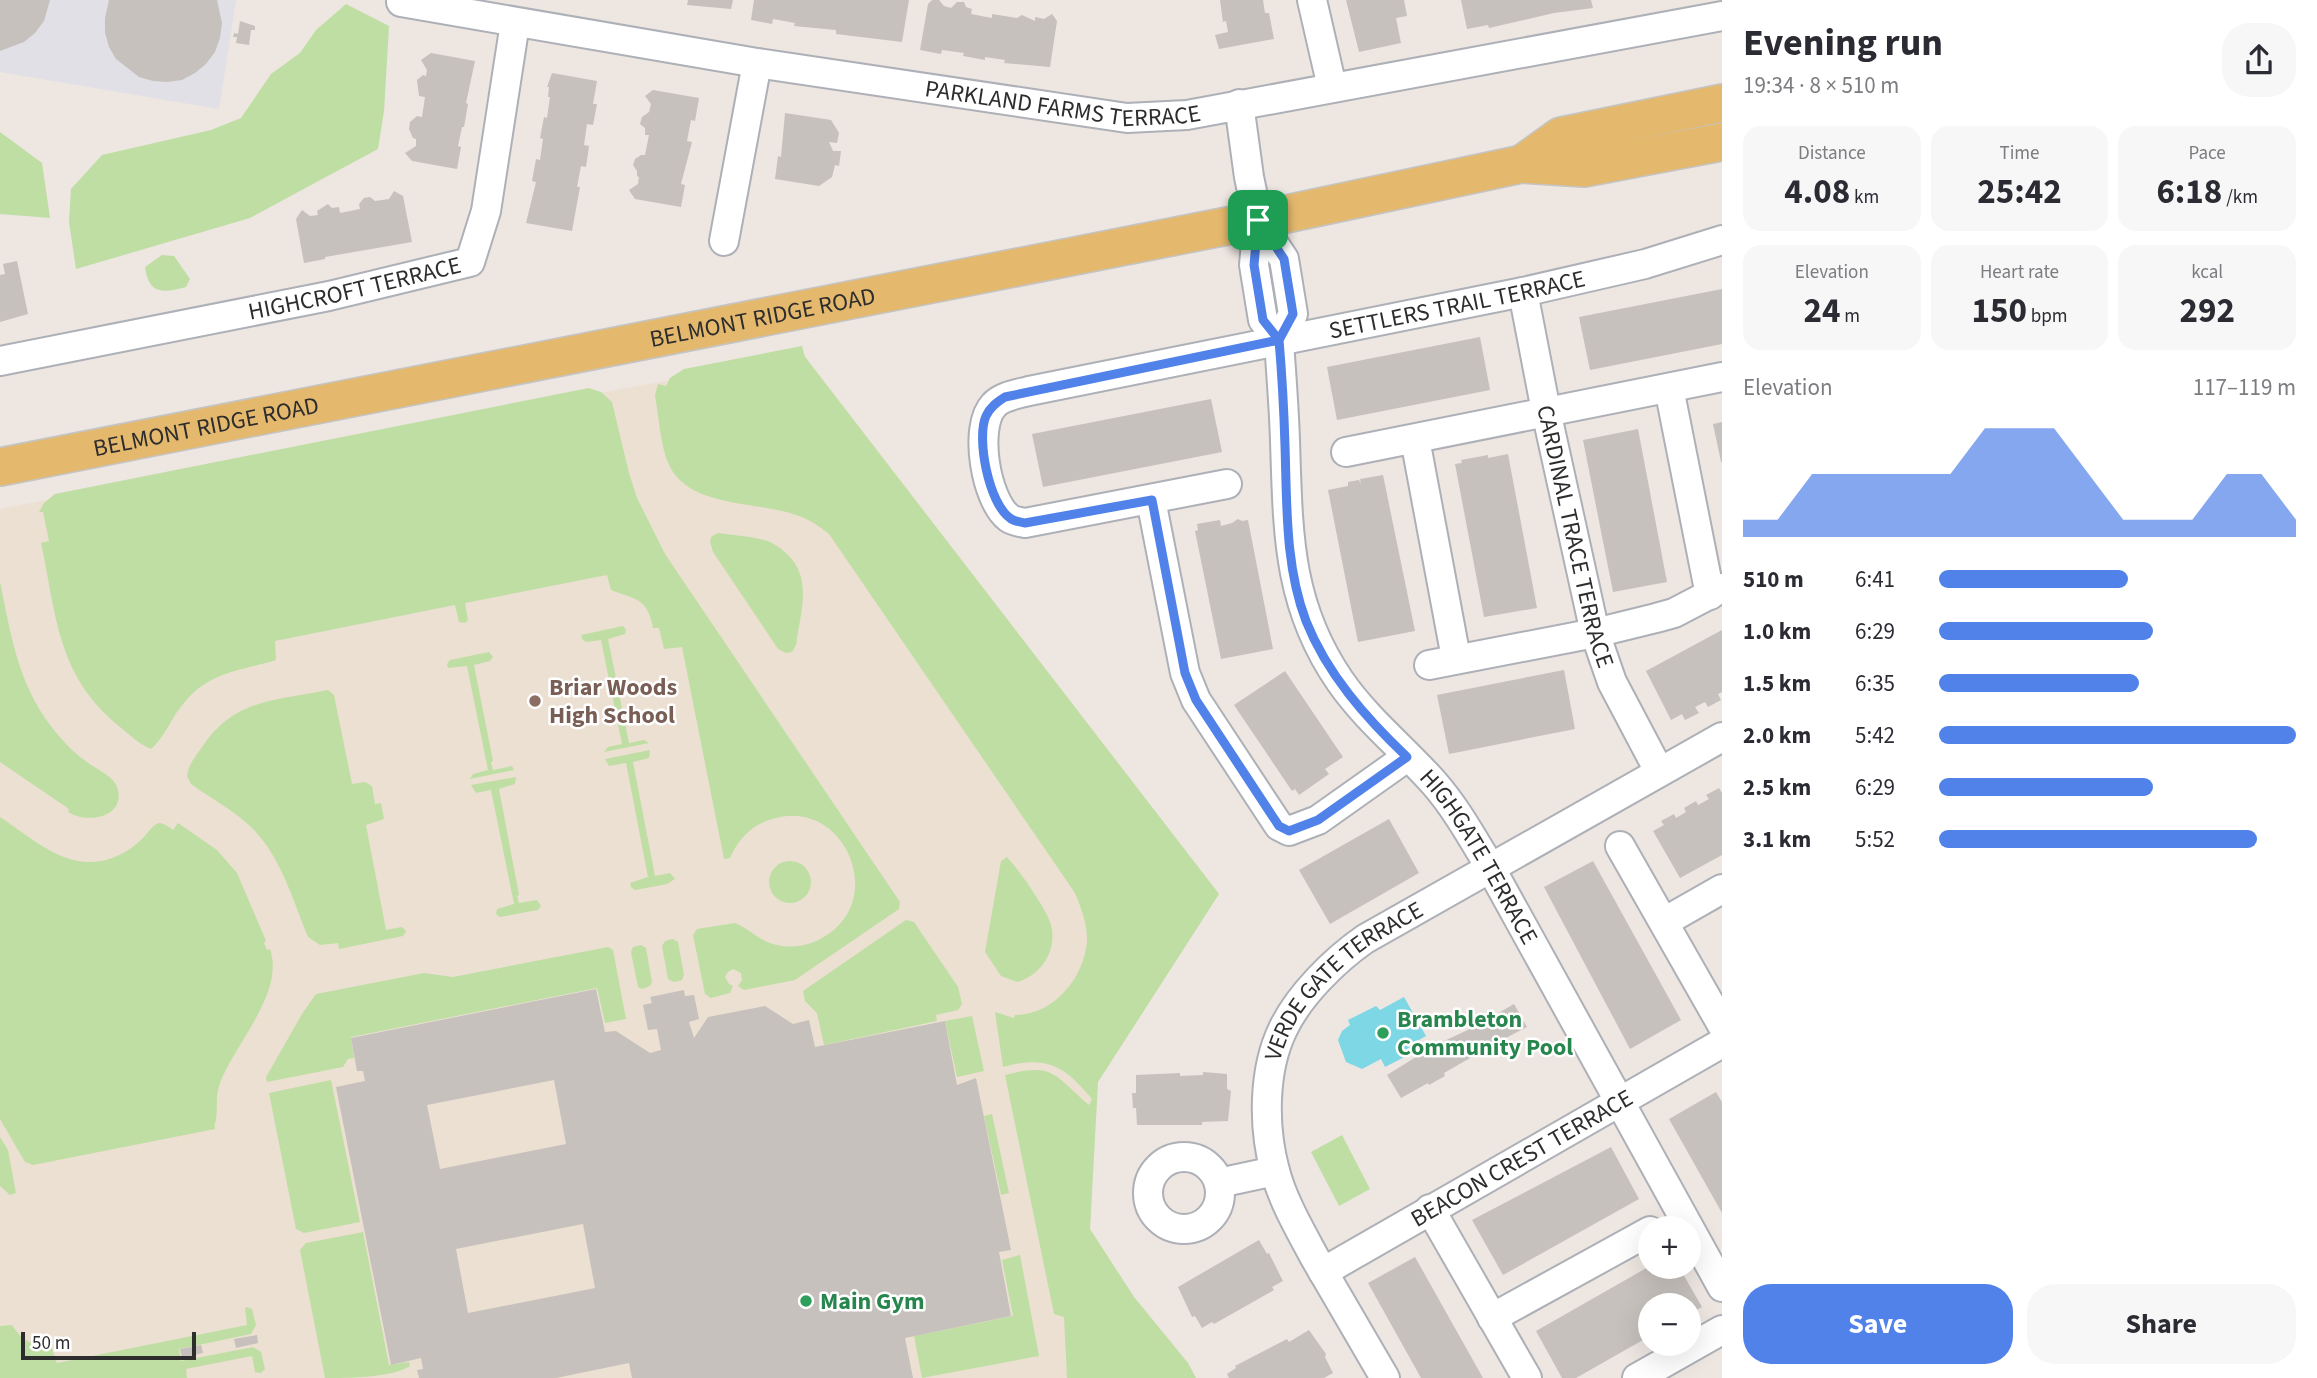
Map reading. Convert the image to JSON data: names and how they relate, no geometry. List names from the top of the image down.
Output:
{
  "streets": {
    "main road": ["BELMONT RIDGE ROAD"],
    "street": [
      "PARKLAND FARMS TERRACE",
      "HIGHCROFT TERRACE",
      "SETTLERS TRAIL TERRACE",
      "CARDINAL TRACE TERRACE",
      "HIGHGATE TERRACE",
      "VERDE GATE TERRACE",
      "BEACON CREST TERRACE"
    ]
  },
  "crossings": [
    ["PARKLAND FARMS TERRACE", "HIGHCROFT TERRACE"],
    ["PARKLAND FARMS TERRACE", "HIGHGATE TERRACE"],
    ["SETTLERS TRAIL TERRACE", "CARDINAL TRACE TERRACE"],
    ["SETTLERS TRAIL TERRACE", "HIGHGATE TERRACE"],
    ["BELMONT RIDGE ROAD", "HIGHGATE TERRACE"],
    ["CARDINAL TRACE TERRACE", "VERDE GATE TERRACE"],
    ["HIGHGATE TERRACE", "VERDE GATE TERRACE"],
    ["HIGHGATE TERRACE", "BEACON CREST TERRACE"],
    ["VERDE GATE TERRACE", "BEACON CREST TERRACE"]
  ],
  "places": ["Briar Woods High School", "Brambleton Community Pool", "Main Gym"],
  "scale_bar": "50 m",
  "page": {
    "heading": ["Evening run", "19:34 · 8 × 510 m"],
    "stats": [
      ["Distance", "4.08 km"],
      ["Time", "25:42"],
      ["Pace", "6:18 /km"],
      ["Elevation", "24 m"],
      ["Heart rate", "150 bpm"],
      ["kcal", "292"]
    ],
    "chart": ["Elevation", "117–119 m"],
    "list": [
      {
        "name": "510 m",
        "note": "6:41"
      },
      {
        "name": "1.0 km",
        "note": "6:29"
      },
      {
        "name": "1.5 km",
        "note": "6:35"
      },
      {
        "name": "2.0 km",
        "note": "5:42"
      },
      {
        "name": "2.5 km",
        "note": "6:29"
      },
      {
        "name": "3.1 km",
        "note": "5:52"
      }
    ],
    "map_buttons": ["+", "−"],
    "buttons": ["Save", "Share"],
    "scale": "50 m"
  }
}
